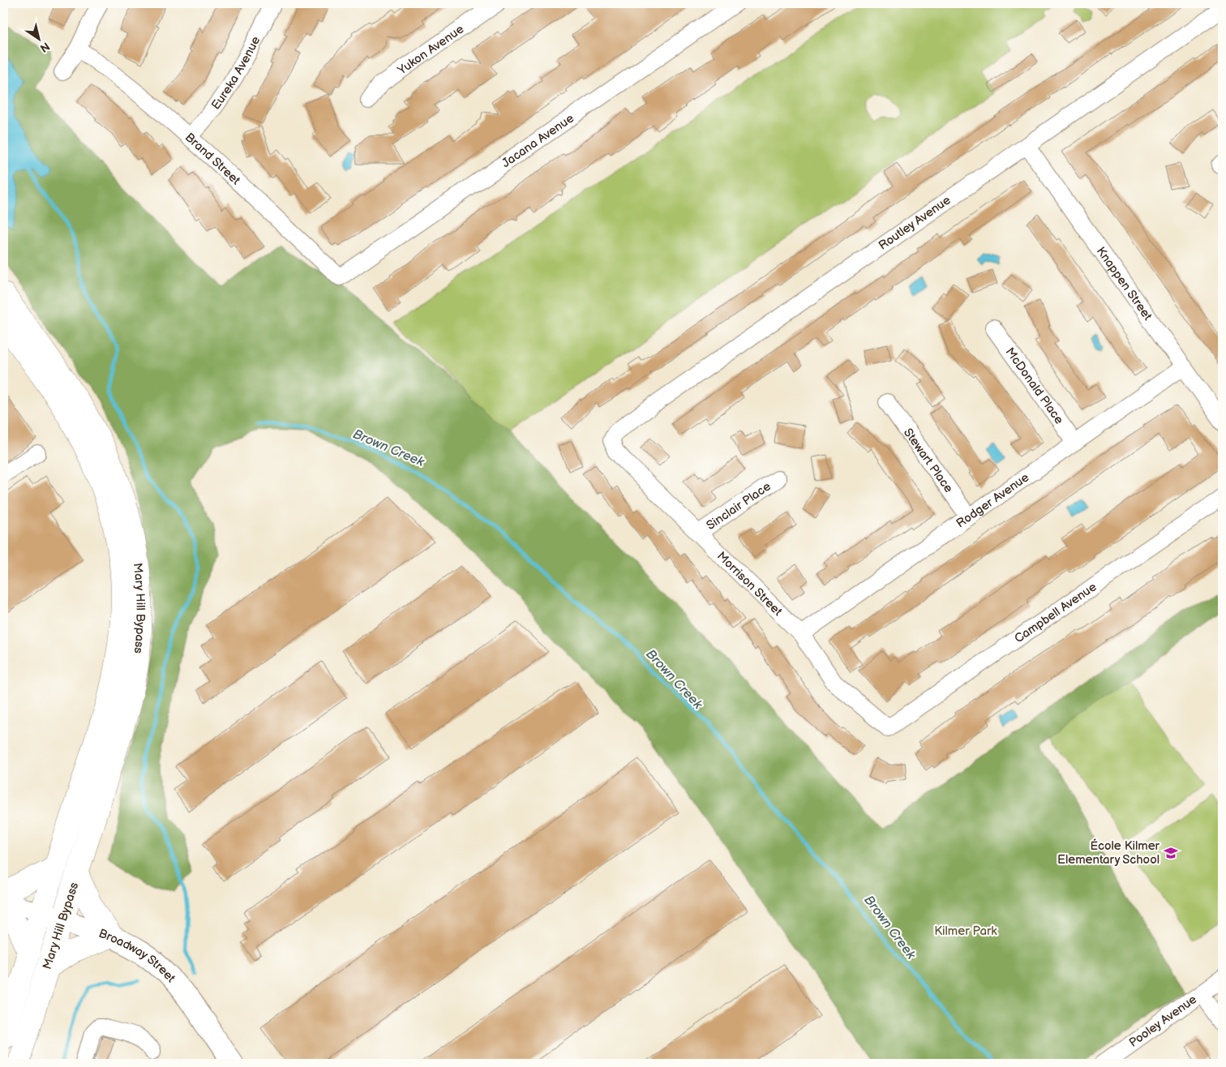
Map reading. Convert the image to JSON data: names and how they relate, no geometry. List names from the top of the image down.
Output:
{
  "streets": {
    "highway": ["Mary Hill Bypass"],
    "main road": ["Broadway Street"],
    "street": [
      "Yukon Avenue",
      "Eureka Avenue",
      "Jacana Avenue",
      "Brand Street",
      "Routley Avenue",
      "Knappen Street",
      "McDonald Place",
      "Stewart Place",
      "Rodger Avenue",
      "Sinclair Place",
      "Morrison Street",
      "Campbell Avenue",
      "Pooley Avenue"
    ]
  },
  "crossings": [
    ["Eureka Avenue", "Brand Street"],
    ["Jacana Avenue", "Brand Street"],
    ["Routley Avenue", "Knappen Street"],
    ["Routley Avenue", "Morrison Street"],
    ["Knappen Street", "Rodger Avenue"],
    ["McDonald Place", "Rodger Avenue"],
    ["Stewart Place", "Rodger Avenue"],
    ["Rodger Avenue", "Morrison Street"],
    ["Sinclair Place", "Morrison Street"],
    ["Morrison Street", "Campbell Avenue"],
    ["Mary Hill Bypass", "Broadway Street"]
  ],
  "water": ["Brown Creek"],
  "parks": ["Kilmer Park"],
  "places": {
    "school or university": ["École Kilmer Elementary School"]
  },
  "north": "bottom right"
}
